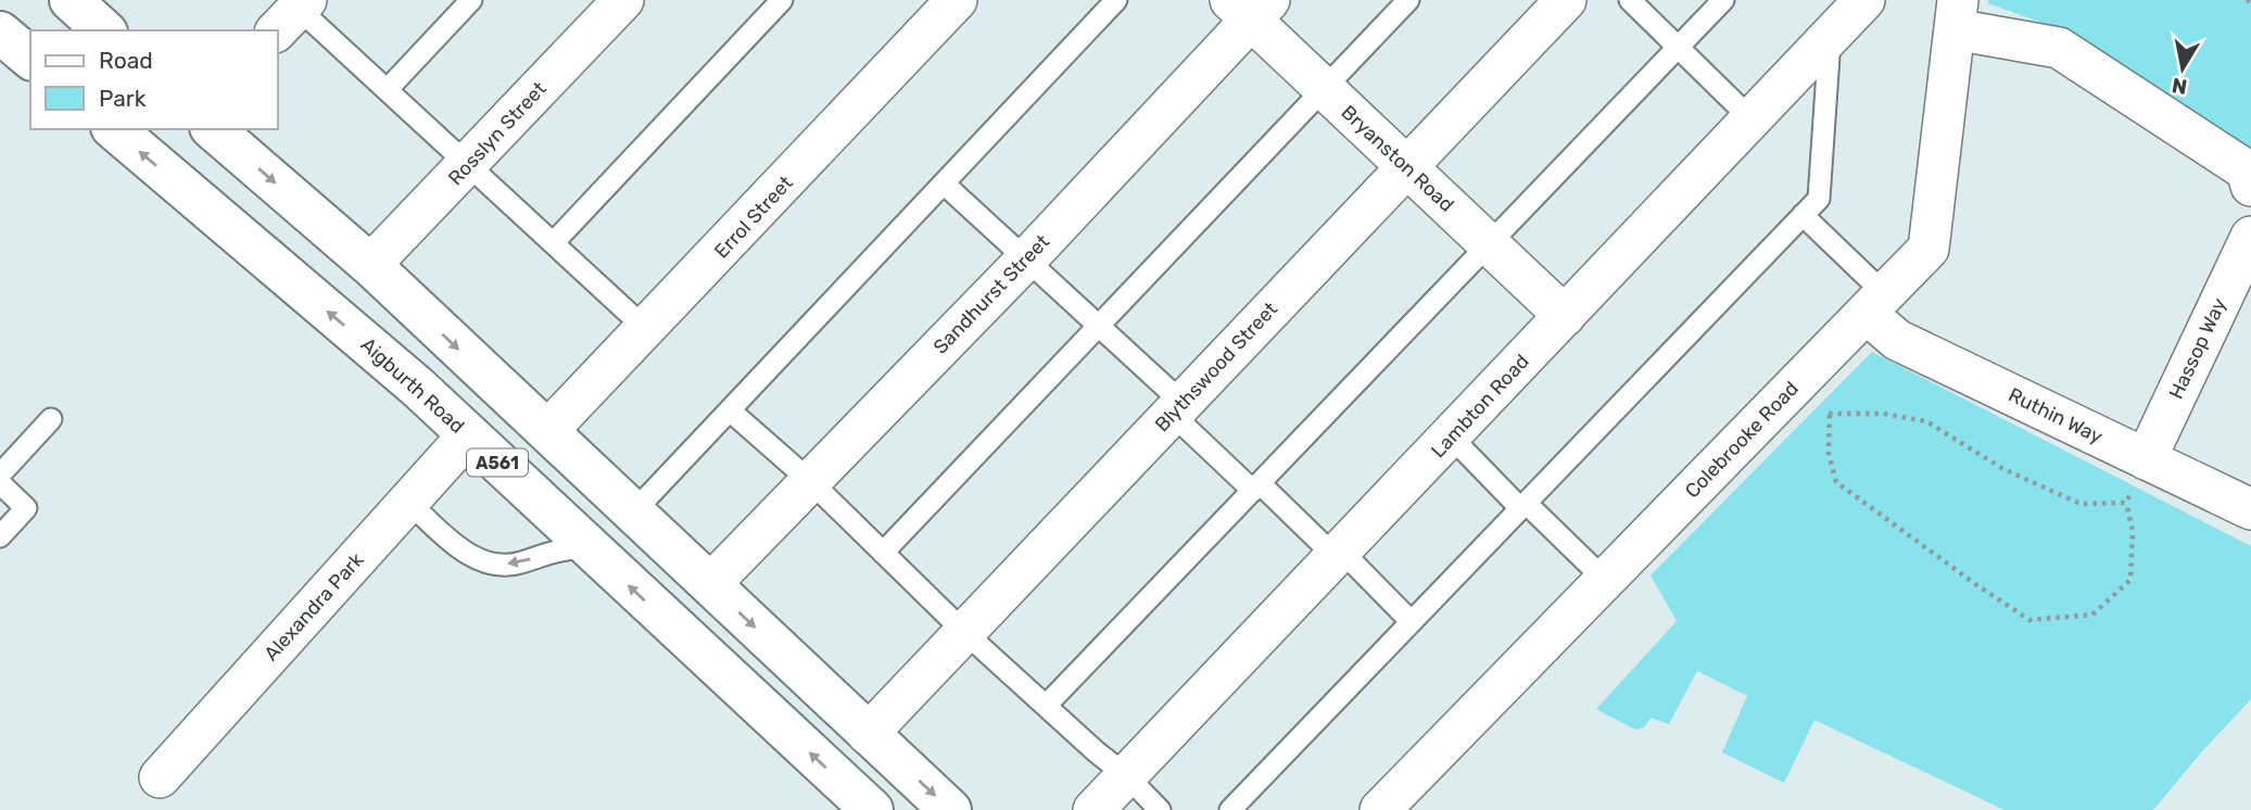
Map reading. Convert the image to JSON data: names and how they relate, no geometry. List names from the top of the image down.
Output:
{
  "streets": {
    "highway": ["Aigburth Road", "A561"],
    "street": [
      "Rosslyn Street",
      "Bryanston Road",
      "Errol Street",
      "Sandhurst Street",
      "Hassop Way",
      "Blythswood Street",
      "Lambton Road",
      "Ruthin Way",
      "Colebrooke Road",
      "Alexandra Park"
    ]
  },
  "crossings": [
    ["Rosslyn Street", "A561"],
    ["Bryanston Road", "Sandhurst Street"],
    ["Bryanston Road", "Blythswood Street"],
    ["Bryanston Road", "Lambton Road"],
    ["Errol Street", "A561"],
    ["Sandhurst Street", "A561"],
    ["Hassop Way", "Ruthin Way"],
    ["Blythswood Street", "A561"],
    ["Aigburth Road", "Alexandra Park"],
    ["Ruthin Way", "Colebrooke Road"]
  ],
  "legend": ["Road", "Park"],
  "north": "bottom"
}
